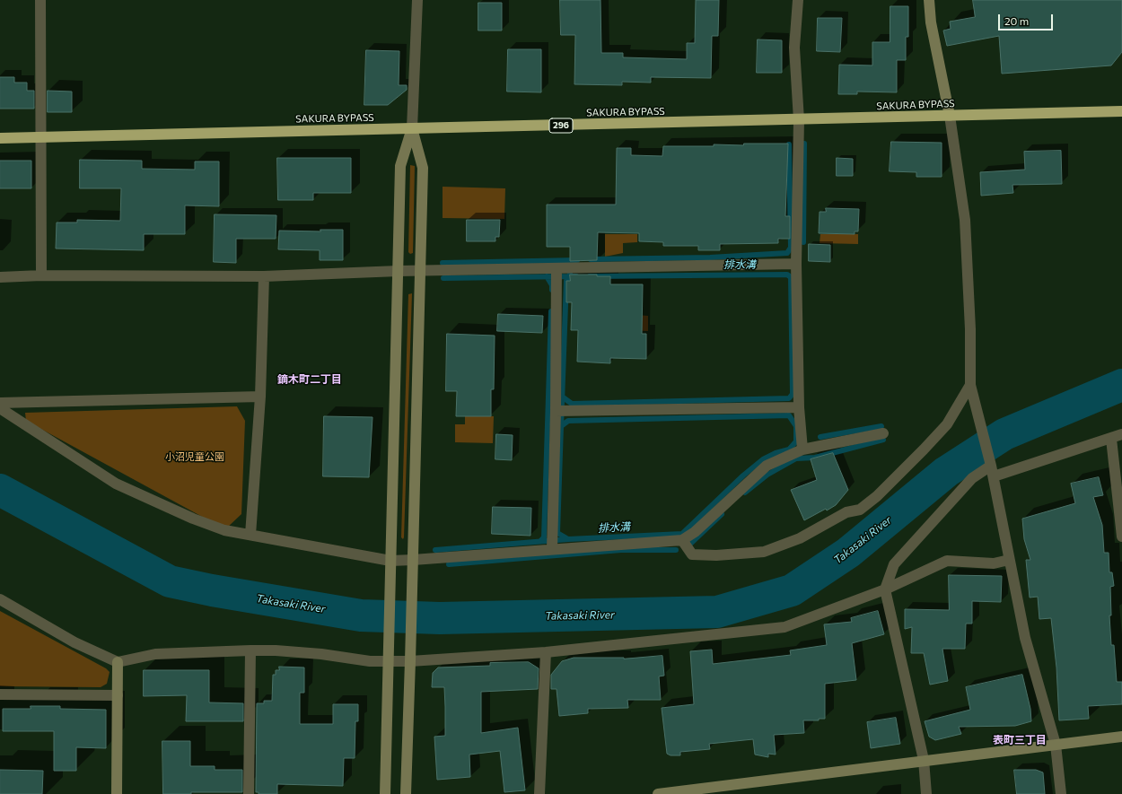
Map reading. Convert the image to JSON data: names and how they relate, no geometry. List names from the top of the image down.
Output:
{
  "streets": {
    "highway": ["SAKURA BYPASS", "296"]
  },
  "districts": ["鏑木町二丁目", "表町三丁目"],
  "water": ["排水溝", "Takasaki River"],
  "parks": ["小沼児童公園"],
  "scale_bar": "20 m"
}
